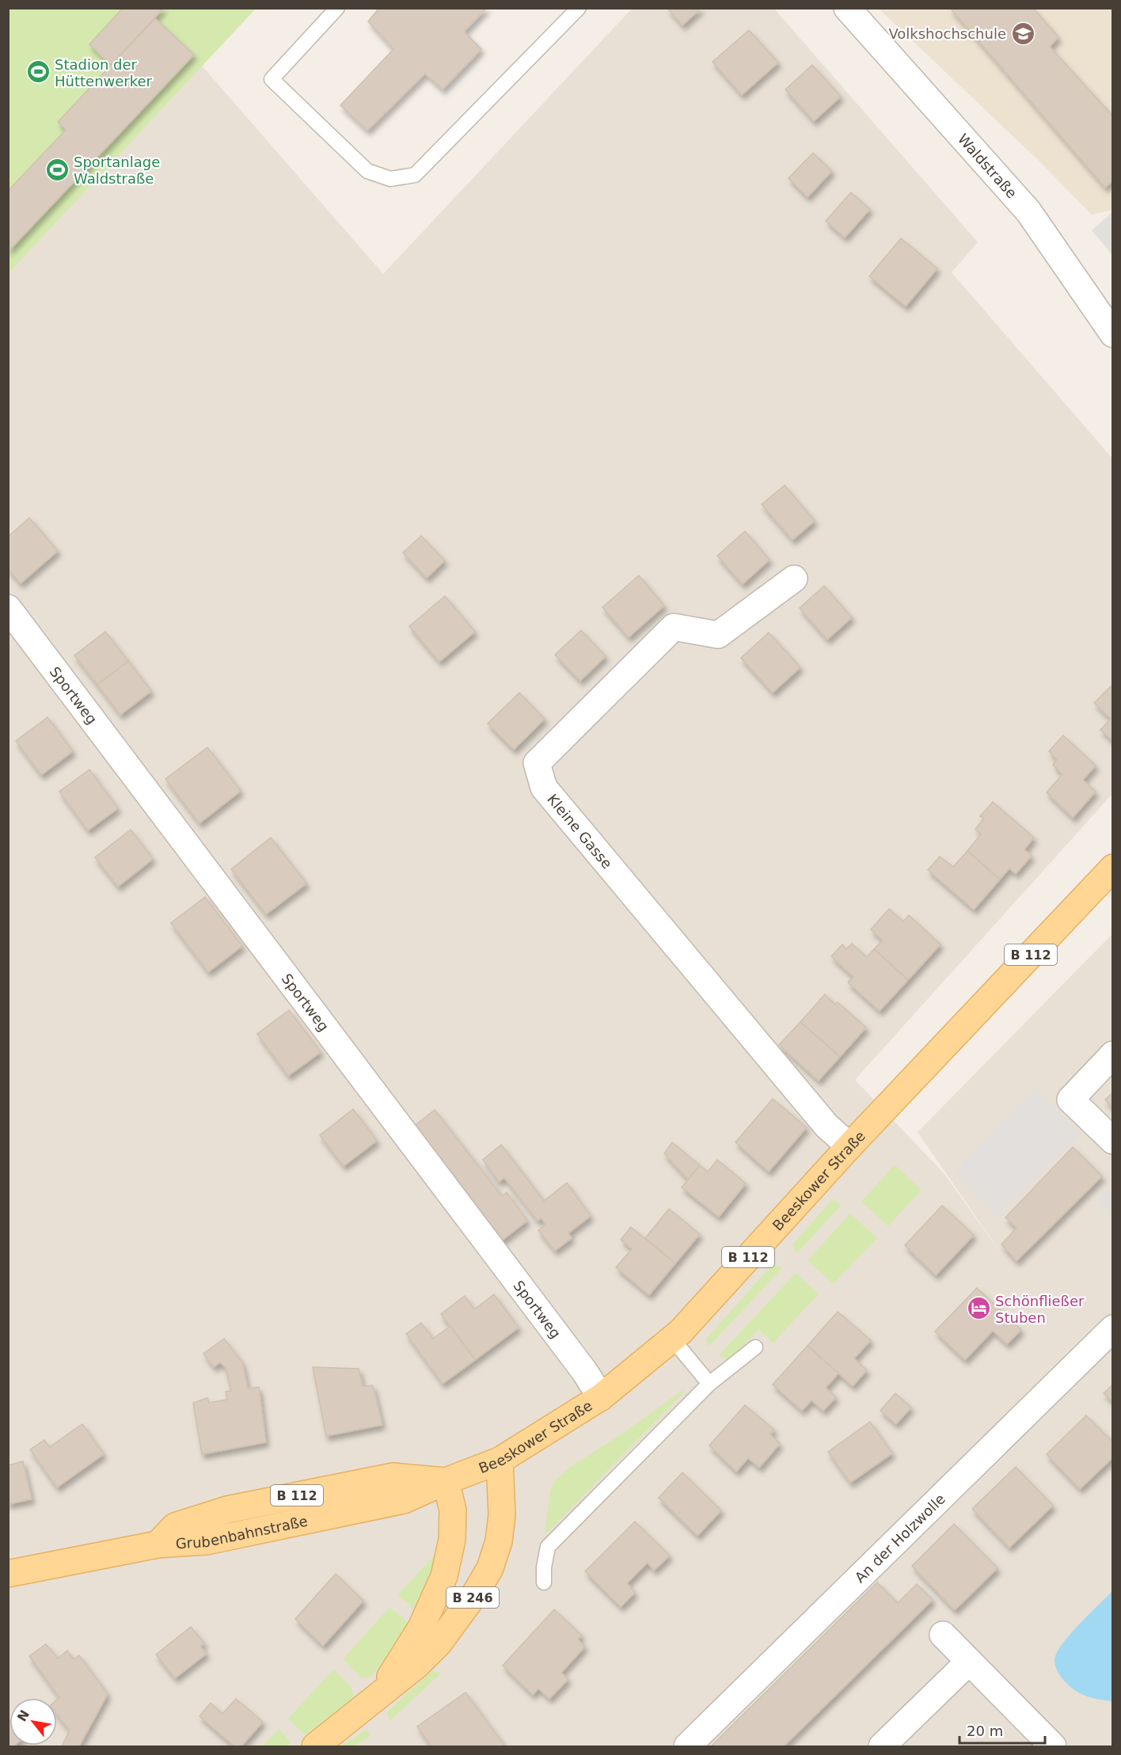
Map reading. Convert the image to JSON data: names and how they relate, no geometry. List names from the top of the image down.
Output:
{
  "streets": {
    "main road": [
      "B 112",
      "Beeskower Straße",
      "Grubenbahnstraße",
      "B 246"
    ],
    "street": [
      "Waldstraße",
      "Sportweg",
      "Kleine Gasse",
      "An der Holzwolle"
    ]
  },
  "crossings": [
    ["Sportweg", "Beeskower Straße"],
    ["Kleine Gasse", "Beeskower Straße"],
    ["Beeskower Straße", "Grubenbahnstraße"],
    ["Beeskower Straße", "B 246"],
    ["Grubenbahnstraße", "B 246"]
  ],
  "places": {
    "school or university": ["Volkshochschule"],
    "sports": ["Stadion der Hüttenwerker", "Sportanlage Waldstraße"],
    "hotel": ["Schönfließer Stuben"]
  },
  "scale_bar": "20 m",
  "north": "top left"
}
